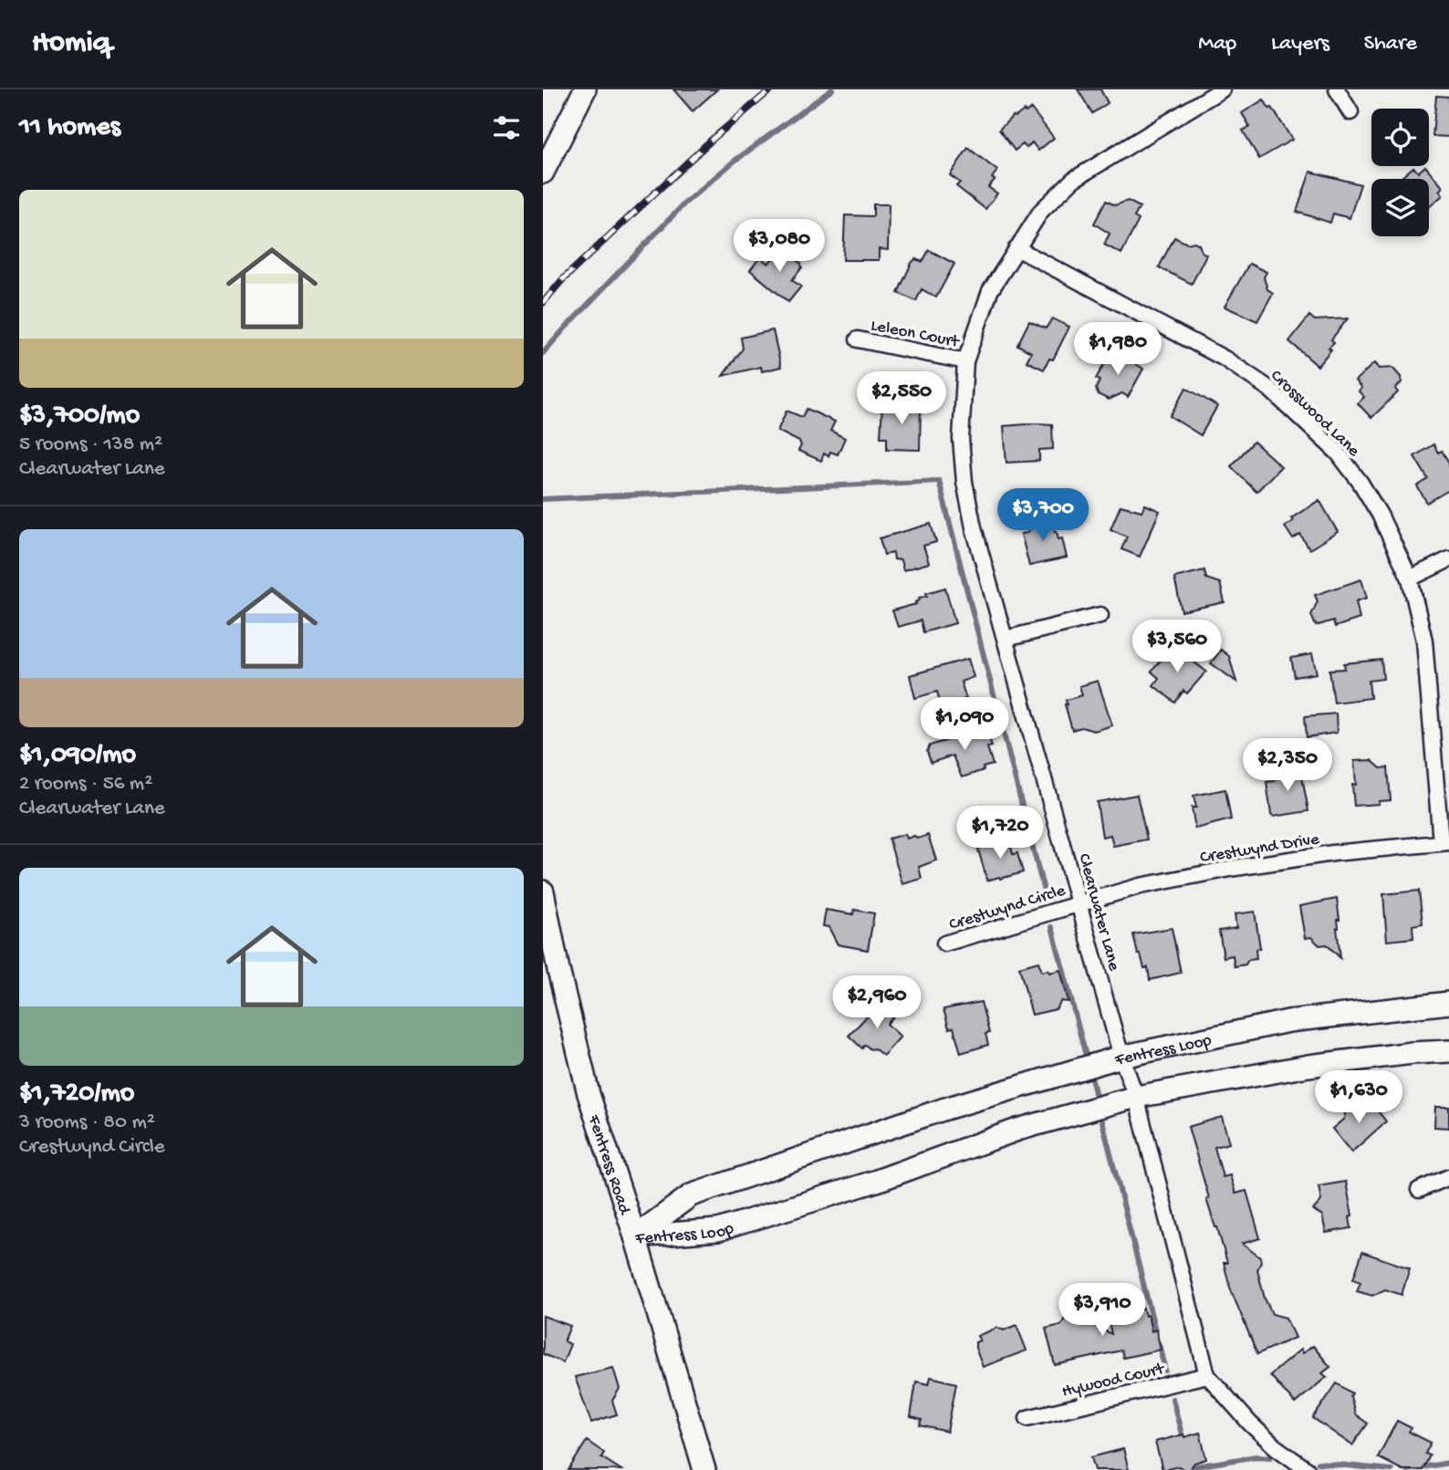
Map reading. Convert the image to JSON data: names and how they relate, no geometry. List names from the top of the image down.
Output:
{
  "streets": {
    "street": [
      "Leleon Court",
      "Crosswood Lane",
      "Crestwynd Drive",
      "Crestwynd Circle",
      "Clearwater Lane",
      "Fentress Loop",
      "Fentress Road",
      "Hywood Court"
    ]
  },
  "crossings": [
    ["Leleon Court", "Clearwater Lane"],
    ["Crosswood Lane", "Crestwynd Drive"],
    ["Crosswood Lane", "Clearwater Lane"],
    ["Crestwynd Drive", "Crestwynd Circle"],
    ["Crestwynd Drive", "Clearwater Lane"],
    ["Crestwynd Circle", "Clearwater Lane"],
    ["Clearwater Lane", "Fentress Loop"],
    ["Clearwater Lane", "Hywood Court"],
    ["Fentress Loop", "Fentress Road"]
  ],
  "page": {
    "header": "Homiq",
    "nav": ["Map", "Layers", "Share"],
    "heading": "11 homes",
    "list": [
      {
        "name": "$3,700/mo",
        "note": "5 rooms · 138 m² · Clearwater Lane"
      },
      {
        "name": "$1,090/mo",
        "note": "2 rooms · 56 m² · Clearwater Lane"
      },
      {
        "name": "$1,720/mo",
        "note": "3 rooms · 80 m² · Crestwynd Circle"
      }
    ],
    "price": [
      "$3,080",
      "$1,980",
      "$2,550",
      "$3,700",
      "$3,560",
      "$1,090",
      "$2,350",
      "$1,720",
      "$2,960",
      "$1,630",
      "$3,910"
    ]
  }
}
